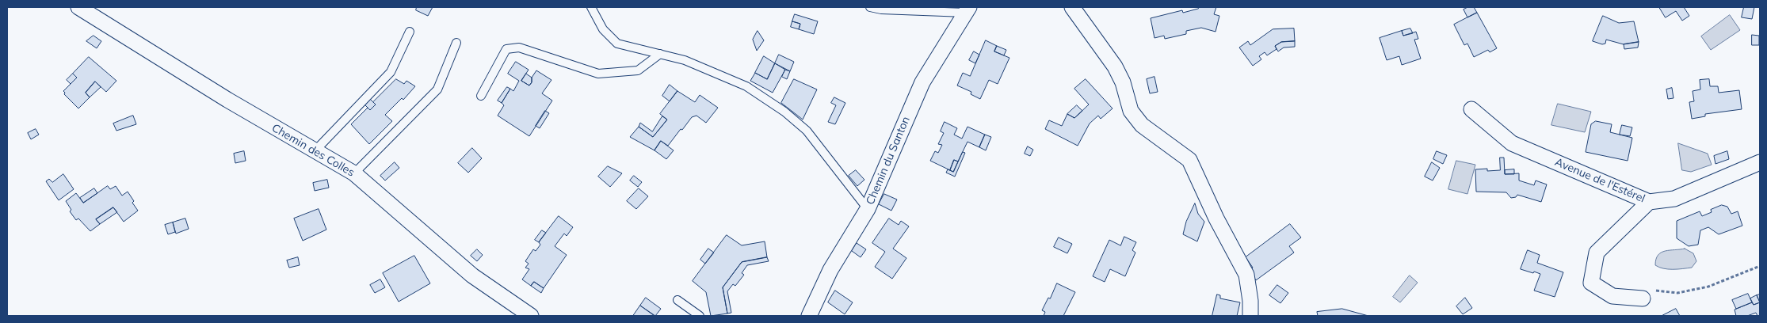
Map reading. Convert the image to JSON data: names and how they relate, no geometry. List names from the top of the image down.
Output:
{
  "streets": {
    "street": ["Chemin des Colles", "Chemin du Santon", "Avenue de l'Estérel"]
  }
}
